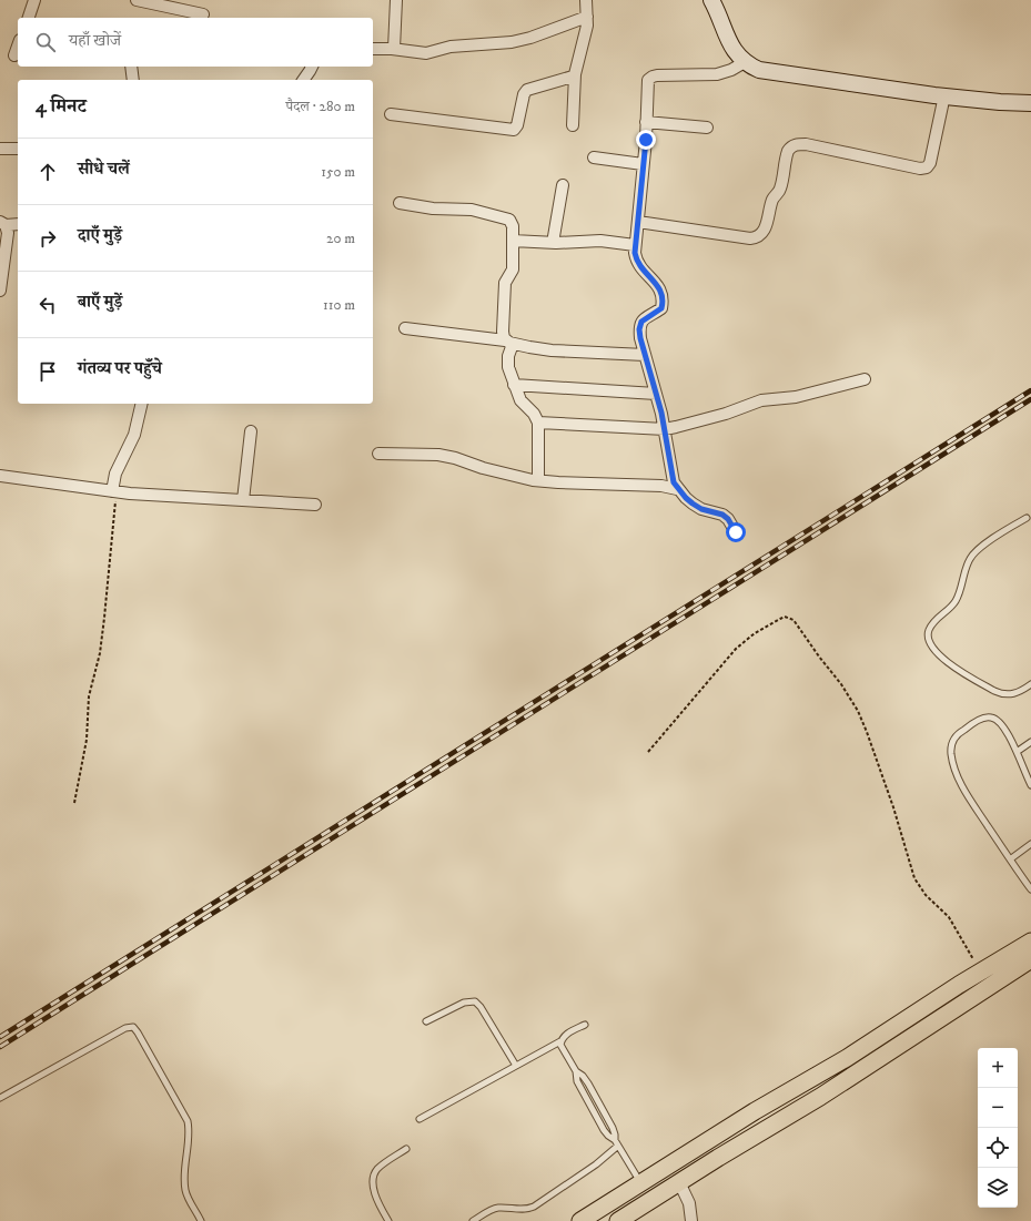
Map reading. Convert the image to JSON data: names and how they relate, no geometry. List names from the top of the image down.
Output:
{
  "page": {
    "search": "यहाँ खोजें",
    "heading": ["4 मिनट", "पैदल · 280 m"],
    "list": [
      ["सीधे चलें", "150 m"],
      ["दाएँ मुड़ें", "20 m"],
      ["बाएँ मुड़ें", "110 m"],
      "गंतव्य पर पहुँचे"
    ],
    "map_buttons": ["+", "−"]
  }
}
